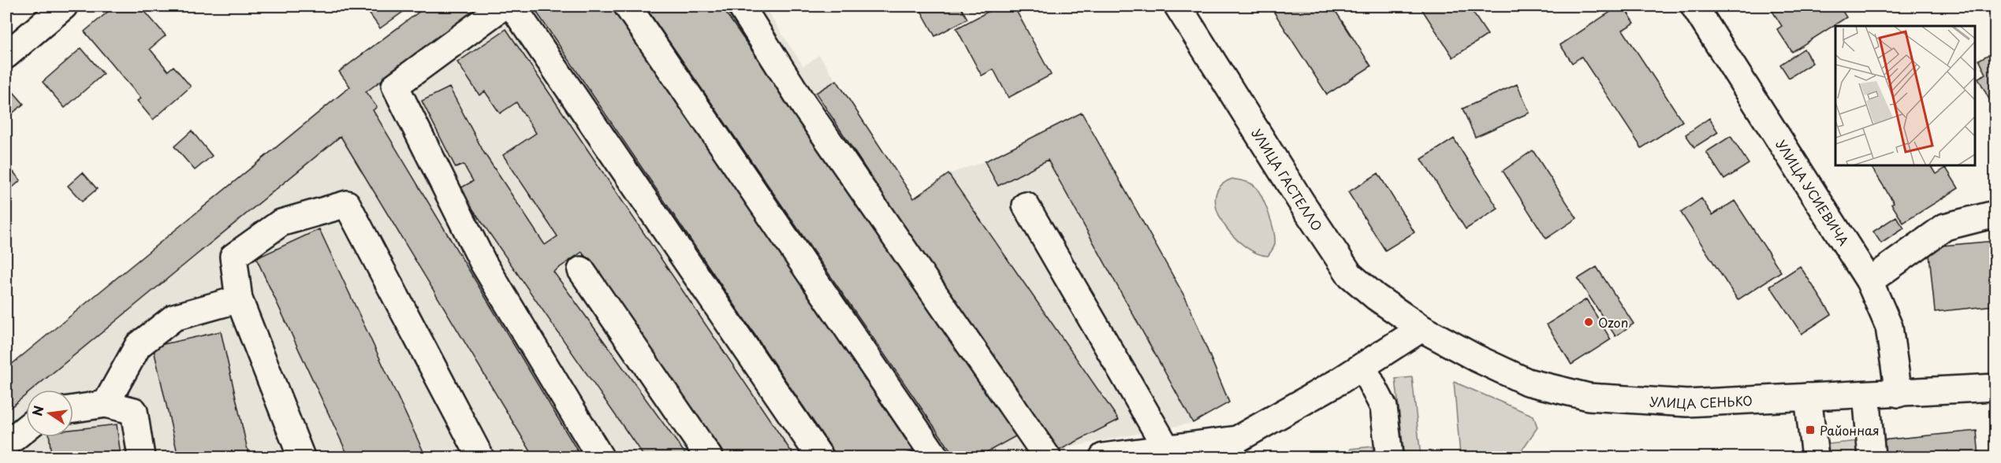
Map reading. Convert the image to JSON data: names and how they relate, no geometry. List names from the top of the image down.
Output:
{
  "streets": {
    "street": ["УЛИЦА ГАСТЕЛЛО", "УЛИЦА УСИЕВИЧА", "УЛИЦА СЕНЬКО"]
  },
  "crossings": [
    ["УЛИЦА ГАСТЕЛЛО", "УЛИЦА СЕНЬКО"],
    ["УЛИЦА УСИЕВИЧА", "УЛИЦА СЕНЬКО"]
  ],
  "places": {
    "other": ["Ozon"],
    "transit": ["Районная"]
  },
  "north": "left"
}
